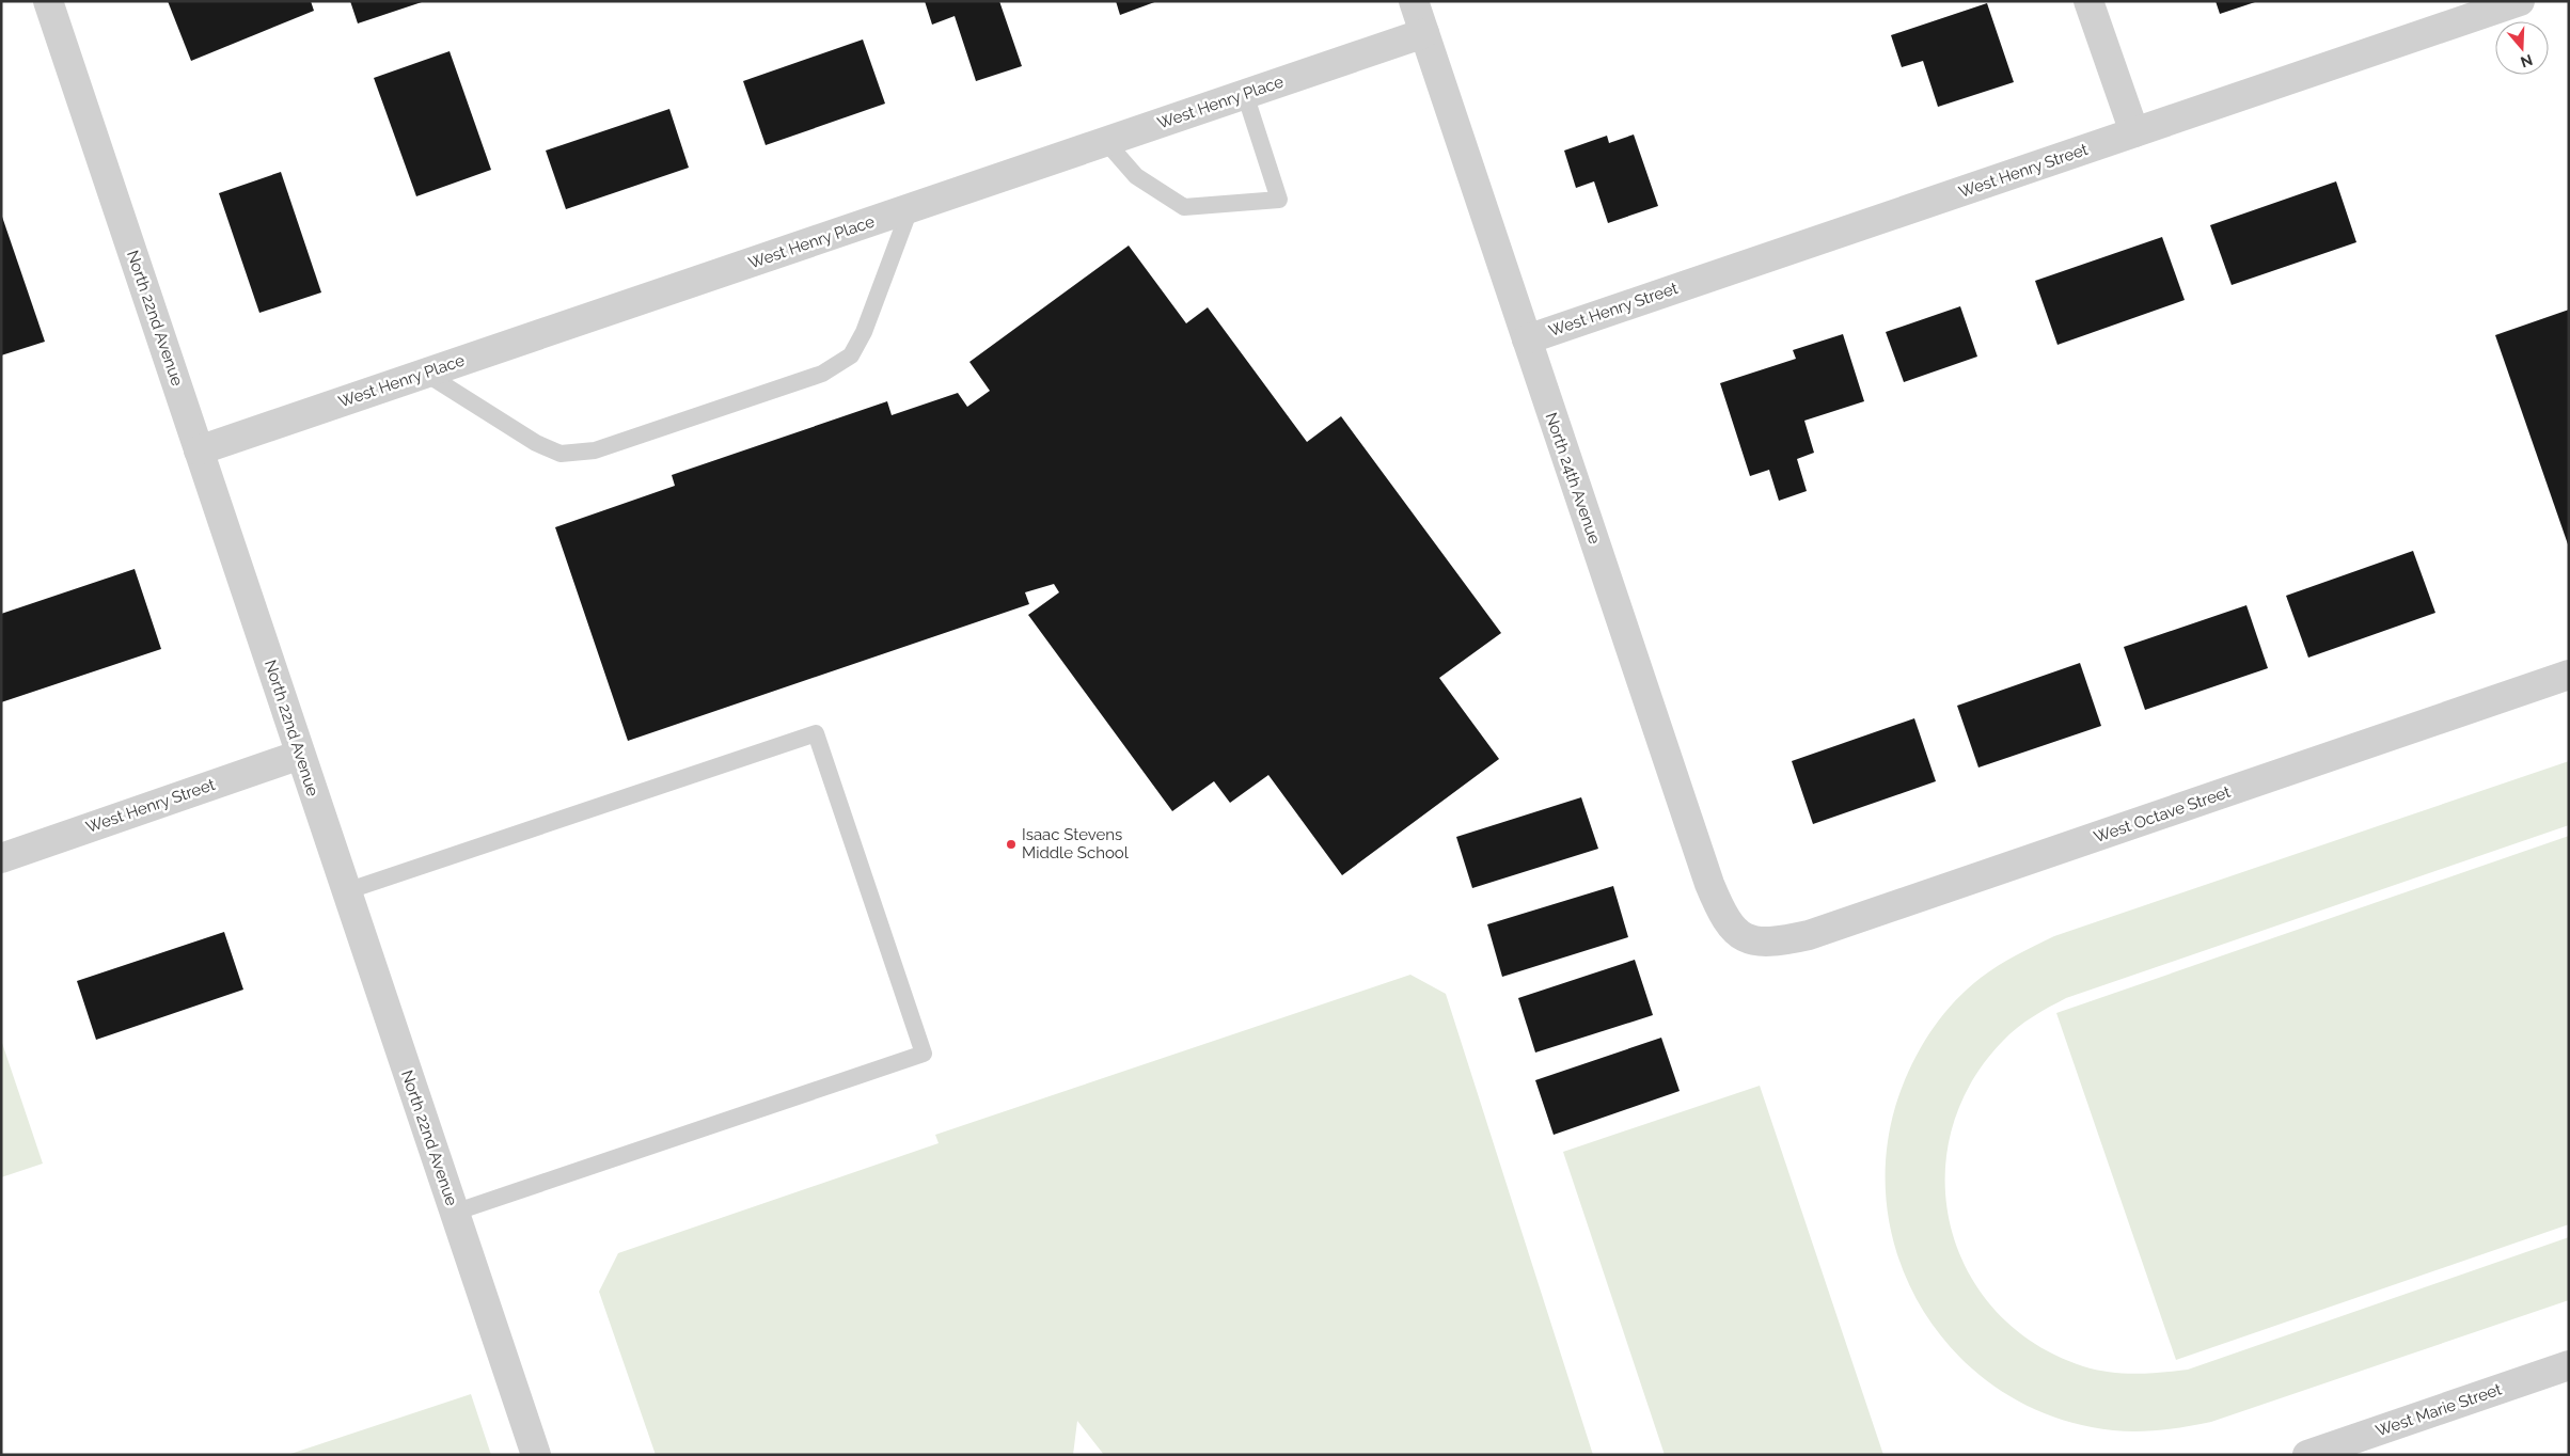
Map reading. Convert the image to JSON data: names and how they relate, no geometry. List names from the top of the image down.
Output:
{
  "streets": {
    "street": [
      "West Henry Place",
      "West Henry Street",
      "North 22nd Avenue",
      "North 24th Avenue",
      "West Octave Street",
      "West Marie Street"
    ]
  },
  "crossings": [
    ["West Henry Place", "North 22nd Avenue"],
    ["West Henry Place", "North 24th Avenue"],
    ["West Henry Street", "North 22nd Avenue"],
    ["West Henry Street", "North 24th Avenue"],
    ["North 24th Avenue", "West Octave Street"]
  ],
  "places": ["Isaac Stevens Middle School"],
  "north": "bottom"
}
